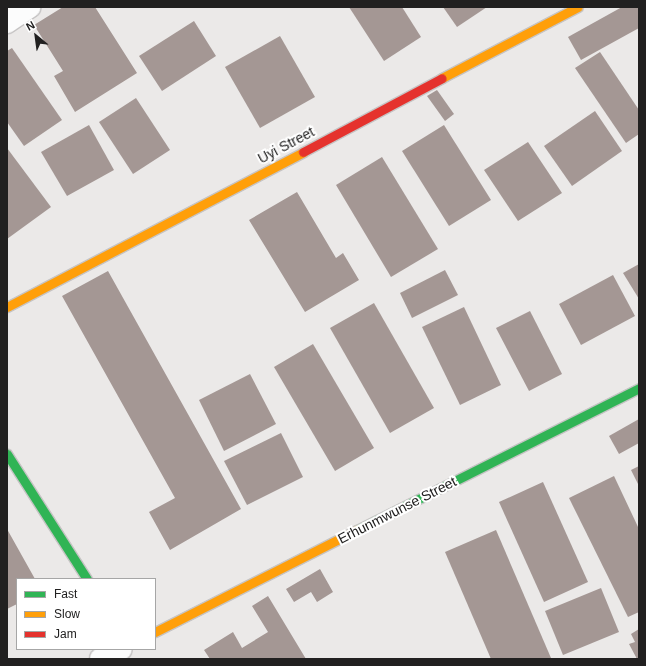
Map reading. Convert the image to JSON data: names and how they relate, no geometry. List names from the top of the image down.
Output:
{
  "streets": {
    "street": ["Uyi Street", "Erhunmwunse Street"]
  },
  "legend": ["Fast", "Slow", "Jam"],
  "north": "top left"
}
